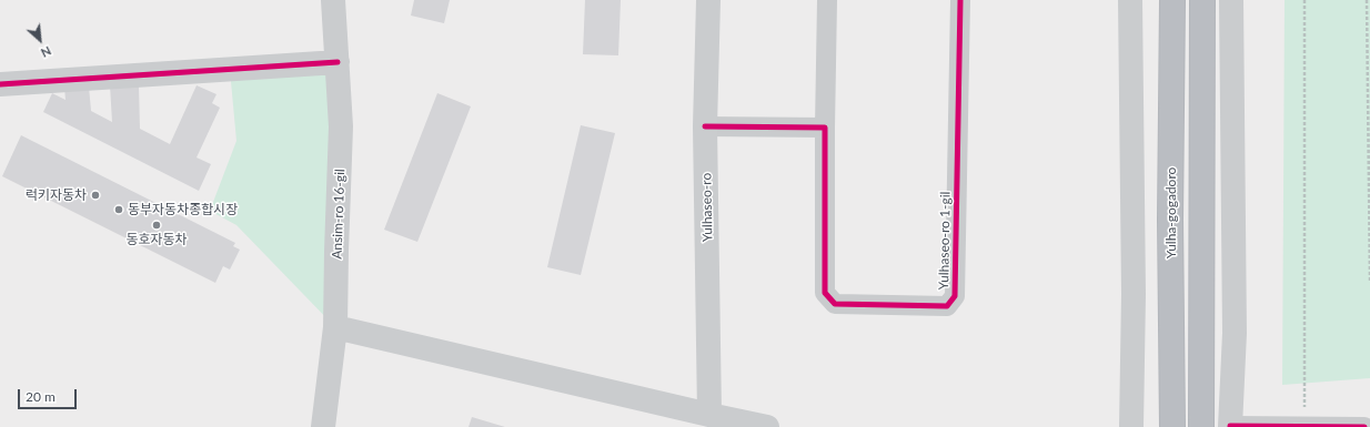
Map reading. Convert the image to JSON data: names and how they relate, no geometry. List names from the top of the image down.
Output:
{
  "streets": {
    "highway": ["Yulha-gogadoro"],
    "main road": ["Yulhaseo-ro", "Ansim-ro 16-gil"],
    "street": ["Yulhaseo-ro 1-gil"]
  },
  "places": ["럭키자동차", "동부자동차종합시장", "동호자동차"],
  "scale_bar": "20 m",
  "north": "bottom right"
}
